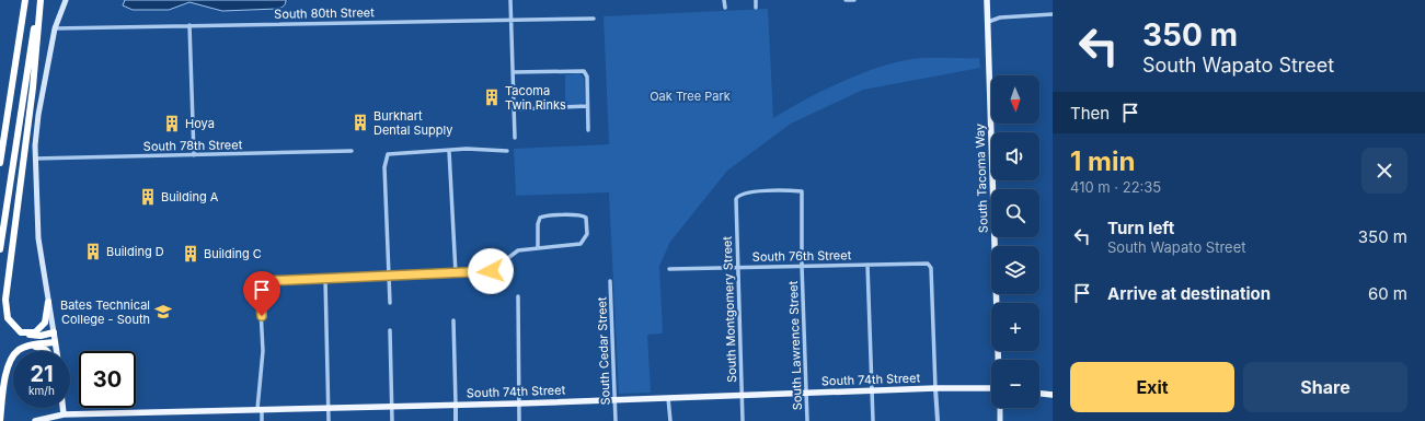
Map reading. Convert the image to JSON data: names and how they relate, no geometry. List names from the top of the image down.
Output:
{
  "streets": {
    "main road": ["South Tacoma Way", "South 74th Street"],
    "street": [
      "South 80th Street",
      "South 78th Street",
      "South 76th Street",
      "South Montgomery Street",
      "South Lawrence Street",
      "South Cedar Street"
    ]
  },
  "crossings": [
    ["South 76th Street", "South Montgomery Street"],
    ["South 76th Street", "South Lawrence Street"],
    ["South 76th Street", "South 74th Street"],
    ["South Montgomery Street", "South Lawrence Street"],
    ["South Montgomery Street", "South 74th Street"],
    ["South Lawrence Street", "South 74th Street"],
    ["South Cedar Street", "South 74th Street"]
  ],
  "parks": ["Oak Tree Park"],
  "places": {
    "building": [
      "Tacoma Twin Rinks",
      "Burkhart Dental Supply",
      "Hoya",
      "Building A",
      "Building D",
      "Building C"
    ],
    "school or university": ["Bates Technical College - South"]
  },
  "north": "bottom",
  "page": {
    "turn": ["350 m", "South Wapato Street"],
    "map_buttons": ["+", "−"],
    "then": "Then",
    "heading": ["1 min", "410 m · 22:35"],
    "list": [
      {
        "name": "Turn left",
        "note": "South Wapato Street",
        "value": "350 m"
      },
      {
        "name": "Arrive at destination",
        "value": "60 m"
      }
    ],
    "speed": "21 km/h",
    "limit": "30",
    "buttons": ["Exit", "Share"]
  }
}
